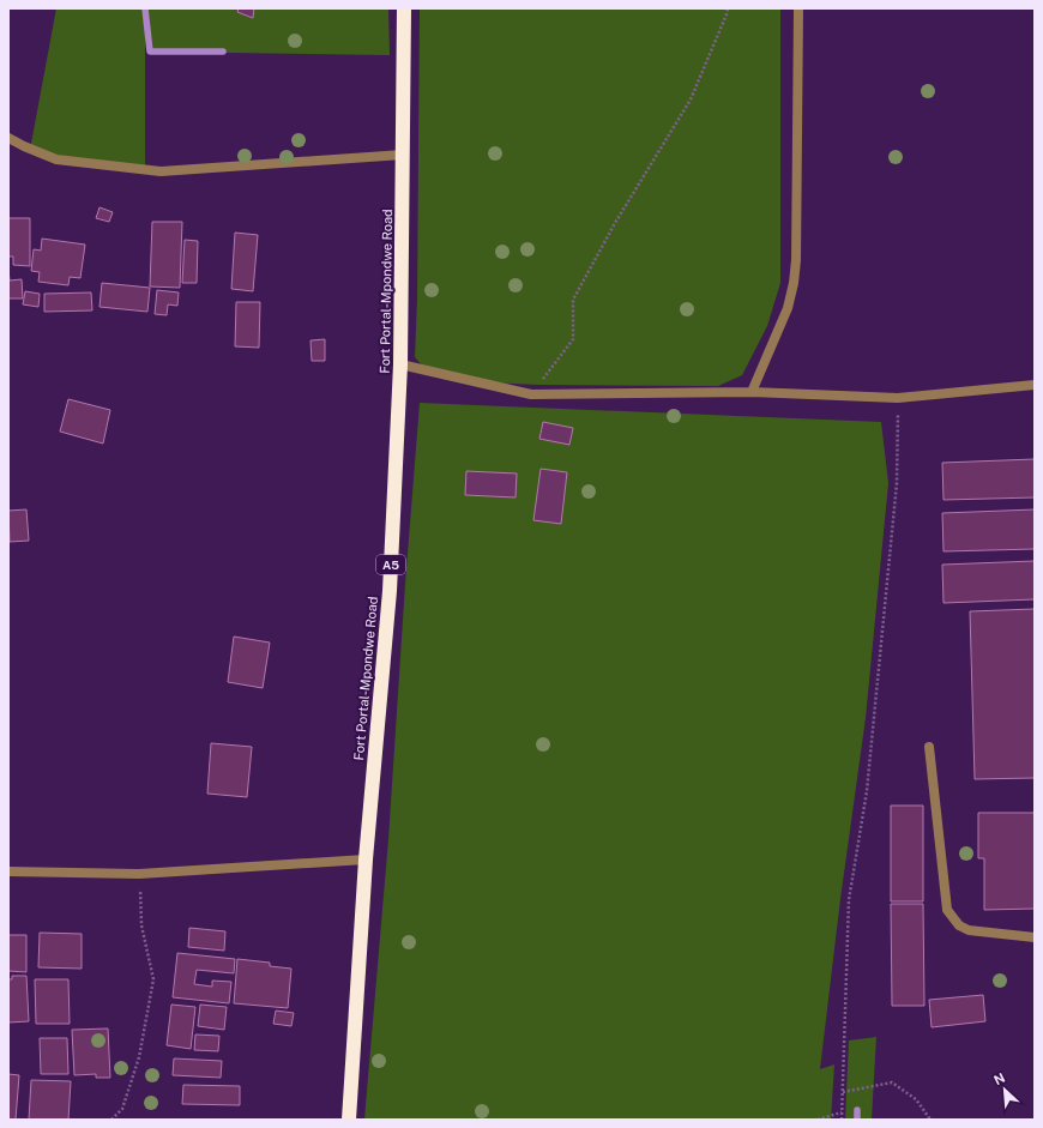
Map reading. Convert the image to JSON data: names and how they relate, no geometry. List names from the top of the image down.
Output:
{
  "streets": {
    "highway": ["Fort Portal-Mpondwe Road", "A5"]
  },
  "north": "top left"
}
